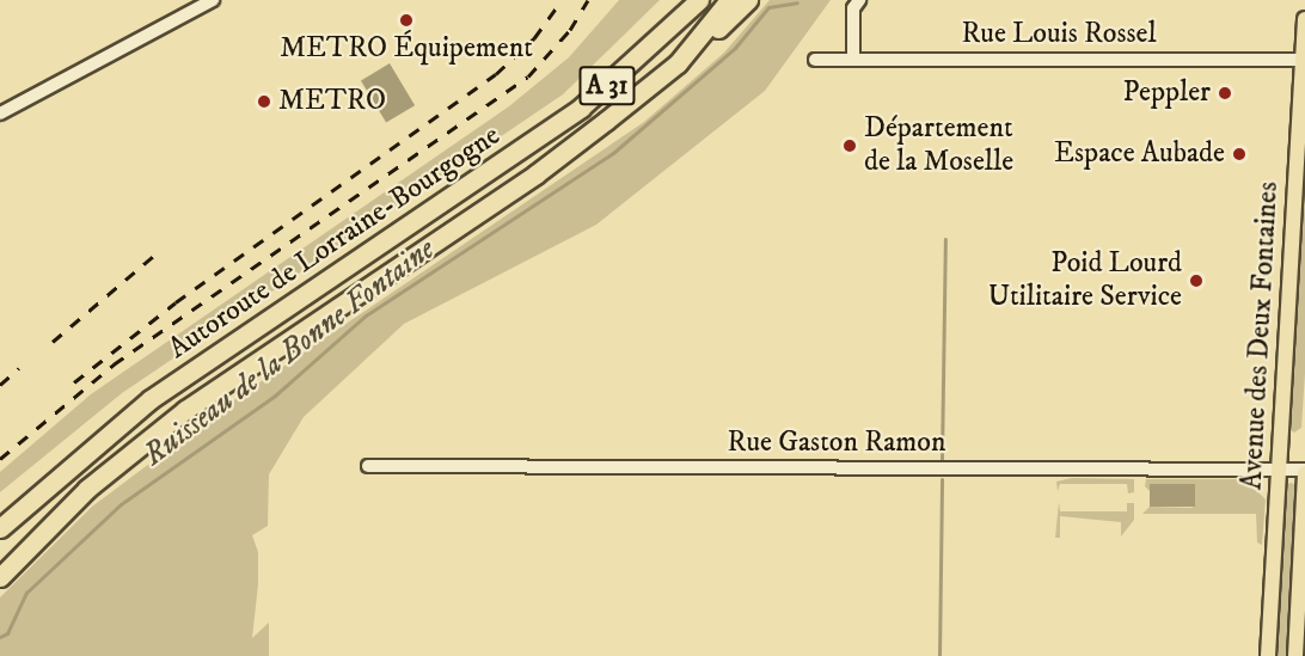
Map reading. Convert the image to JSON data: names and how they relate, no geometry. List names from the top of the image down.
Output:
{
  "streets": {
    "highway": ["A 31", "Autoroute de Lorraine-Bourgogne"],
    "main road": ["Avenue des Deux Fontaines"],
    "street": ["Rue Louis Rossel", "Rue Gaston Ramon"]
  },
  "crossings": [
    ["Rue Louis Rossel", "Avenue des Deux Fontaines"],
    ["Avenue des Deux Fontaines", "Rue Gaston Ramon"]
  ],
  "water": ["Ruisseau de la Bonne Fontaine"],
  "places": [
    "METRO Équipement",
    "Peppler",
    "METRO",
    "Département de la Moselle",
    "Espace Aubade",
    "Poid Lourd Utilitaire Service"
  ]
}
